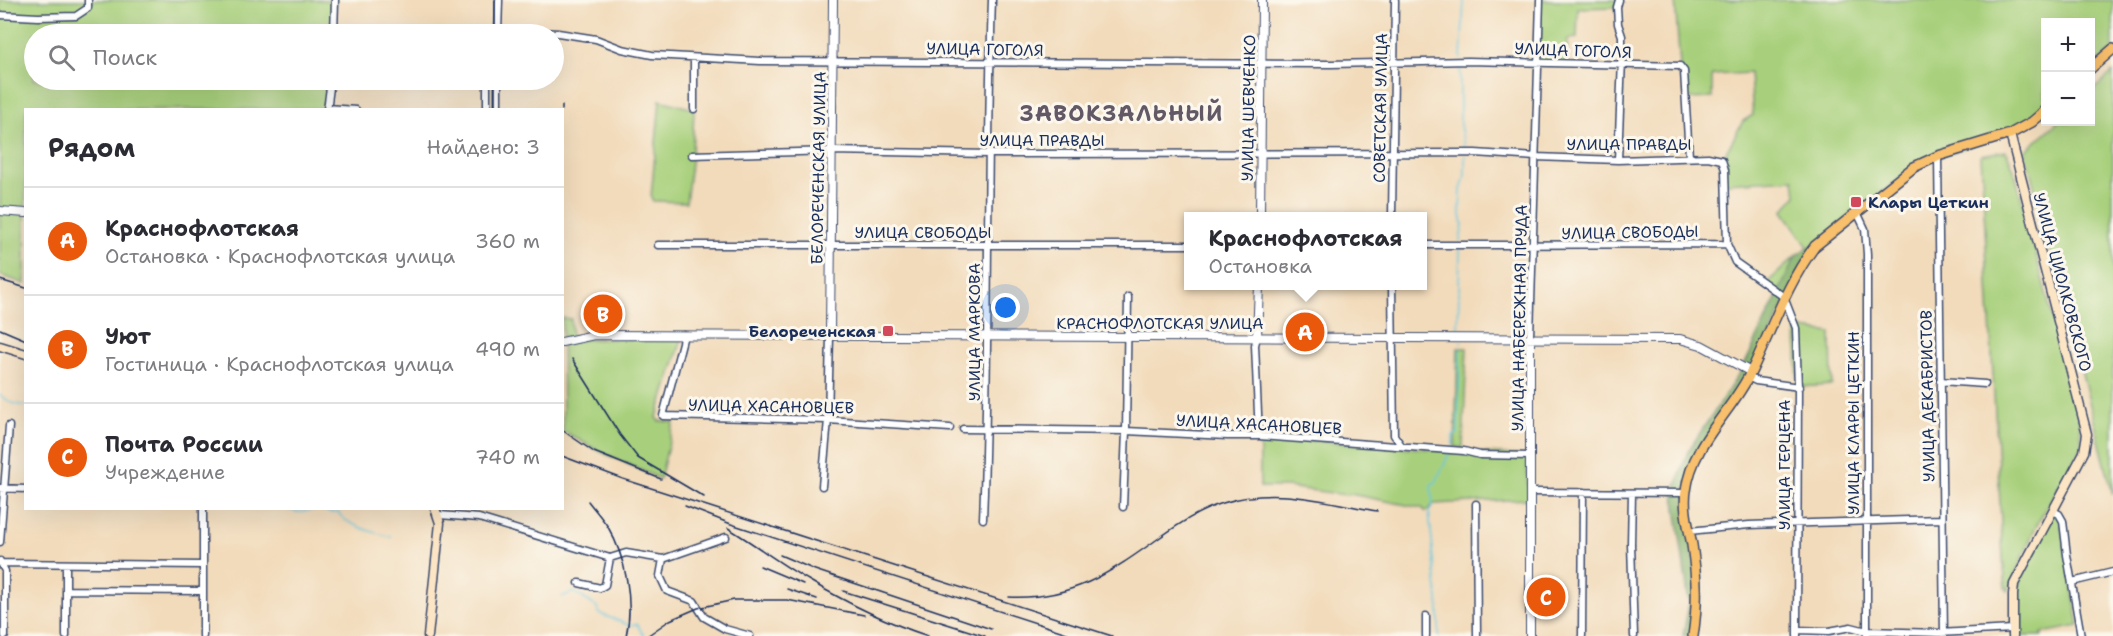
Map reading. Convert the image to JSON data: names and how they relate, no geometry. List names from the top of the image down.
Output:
{
  "streets": {
    "main road": ["УЛИЦА ЦИОЛКОВСКОГО"],
    "street": [
      "УЛИЦА ГОГОЛЯ",
      "УЛИЦА ШЕВЧЕНКО",
      "СОВЕТСКАЯ УЛИЦА",
      "УЛИЦА ПРАВДЫ",
      "БЕЛОРЕЧЕНСКАЯ УЛИЦА",
      "УЛИЦА СВОБОДЫ",
      "УЛИЦА НАБЕРЕЖНАЯ ПРУДА",
      "КРАСНОФЛОТСКАЯ УЛИЦА",
      "УЛИЦА МАРКОВА",
      "УЛИЦА ДЕКАБРИСТОВ",
      "УЛИЦА ХАСАНОВЦЕВ",
      "УЛИЦА КЛАРЫ ЦЕТКИН",
      "УЛИЦА ГЕРЦЕНА"
    ]
  },
  "crossings": [
    ["УЛИЦА ГОГОЛЯ", "УЛИЦА ШЕВЧЕНКО"],
    ["УЛИЦА ГОГОЛЯ", "СОВЕТСКАЯ УЛИЦА"],
    ["УЛИЦА ГОГОЛЯ", "УЛИЦА ПРАВДЫ"],
    ["УЛИЦА ГОГОЛЯ", "БЕЛОРЕЧЕНСКАЯ УЛИЦА"],
    ["УЛИЦА ГОГОЛЯ", "УЛИЦА НАБЕРЕЖНАЯ ПРУДА"],
    ["УЛИЦА ГОГОЛЯ", "УЛИЦА МАРКОВА"],
    ["УЛИЦА ШЕВЧЕНКО", "УЛИЦА ПРАВДЫ"],
    ["СОВЕТСКАЯ УЛИЦА", "УЛИЦА ПРАВДЫ"],
    ["УЛИЦА ПРАВДЫ", "БЕЛОРЕЧЕНСКАЯ УЛИЦА"],
    ["УЛИЦА ПРАВДЫ", "УЛИЦА СВОБОДЫ"],
    ["УЛИЦА ПРАВДЫ", "УЛИЦА НАБЕРЕЖНАЯ ПРУДА"],
    ["УЛИЦА ПРАВДЫ", "УЛИЦА МАРКОВА"],
    ["БЕЛОРЕЧЕНСКАЯ УЛИЦА", "УЛИЦА СВОБОДЫ"],
    ["БЕЛОРЕЧЕНСКАЯ УЛИЦА", "КРАСНОФЛОТСКАЯ УЛИЦА"],
    ["УЛИЦА СВОБОДЫ", "УЛИЦА НАБЕРЕЖНАЯ ПРУДА"],
    ["УЛИЦА СВОБОДЫ", "УЛИЦА МАРКОВА"],
    ["УЛИЦА НАБЕРЕЖНАЯ ПРУДА", "КРАСНОФЛОТСКАЯ УЛИЦА"],
    ["УЛИЦА НАБЕРЕЖНАЯ ПРУДА", "УЛИЦА ХАСАНОВЦЕВ"],
    ["КРАСНОФЛОТСКАЯ УЛИЦА", "УЛИЦА МАРКОВА"],
    ["КРАСНОФЛОТСКАЯ УЛИЦА", "УЛИЦА ХАСАНОВЦЕВ"],
    ["КРАСНОФЛОТСКАЯ УЛИЦА", "УЛИЦА ГЕРЦЕНА"],
    ["УЛИЦА МАРКОВА", "УЛИЦА ХАСАНОВЦЕВ"]
  ],
  "districts": ["ЗАВОКЗАЛЬНЫЙ"],
  "places": {
    "transit": ["Клары Цеткин", "Белореченская"]
  },
  "page": {
    "map_buttons": ["+", "−"],
    "search": "Поиск",
    "heading": ["Рядом", "Найдено: 3"],
    "list": [
      {
        "mark": "A",
        "name": "Краснофлотская",
        "note": "Остановка · Краснофлотская улица",
        "value": "360 m"
      },
      {
        "mark": "B",
        "name": "Уют",
        "note": "Гостиница · Краснофлотская улица",
        "value": "490 m"
      },
      {
        "mark": "C",
        "name": "Почта России",
        "note": "Учреждение",
        "value": "740 m"
      }
    ],
    "popup": ["Краснофлотская", "Остановка"],
    "pins": ["B", "A", "C"]
  }
}
